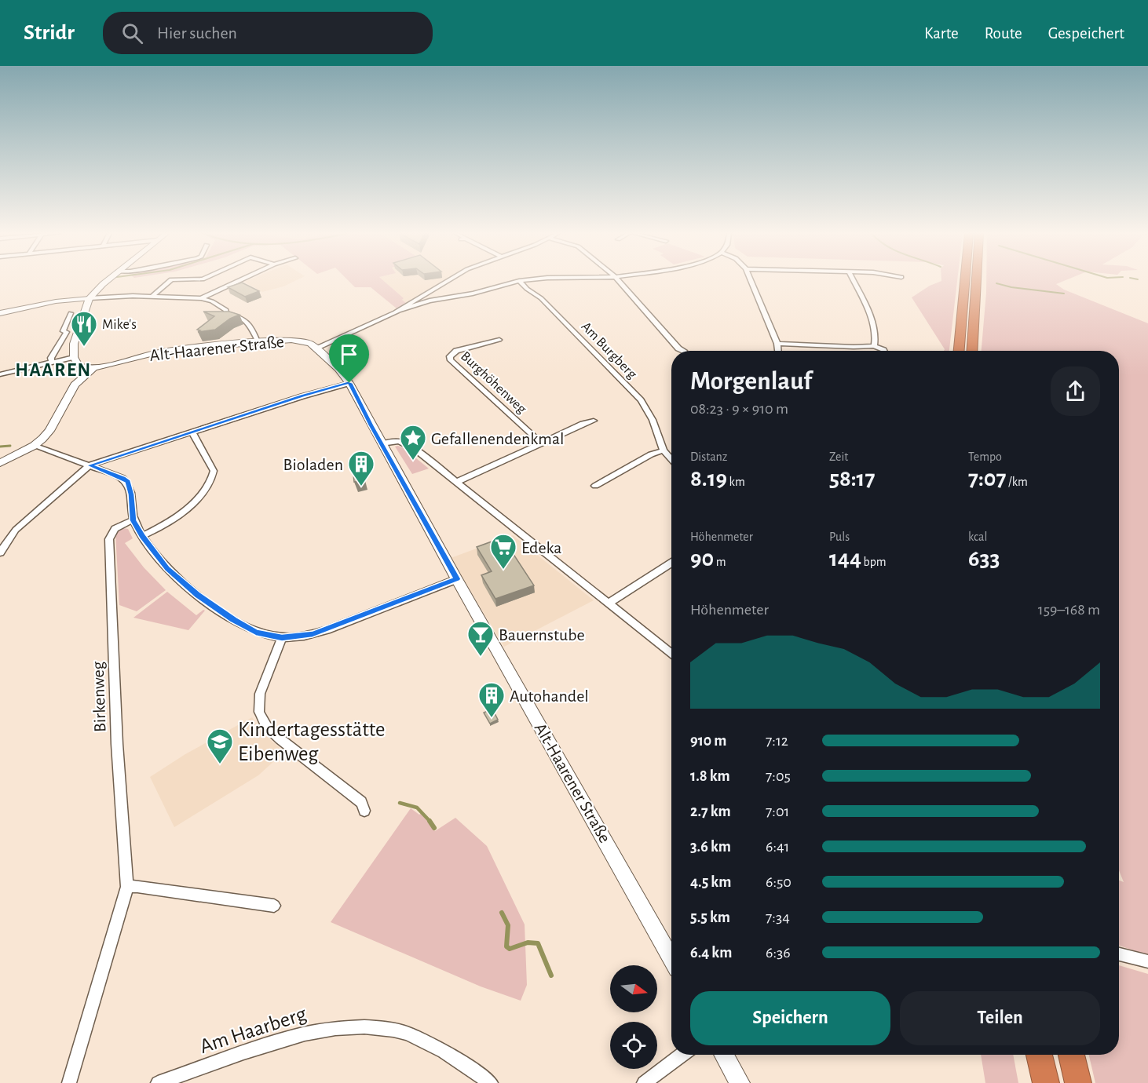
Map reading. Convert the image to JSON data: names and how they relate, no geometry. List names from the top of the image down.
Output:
{
  "streets": {
    "main road": ["Alt-Haarener Straße"],
    "street": [
      "Am Burgberg",
      "Burghöhenweg",
      "Birkenweg",
      "Am Haarberg"
    ]
  },
  "districts": ["HAAREN"],
  "places": {
    "restaurant": ["Mike's"],
    "place": ["Gefallenendenkmal"],
    "building": ["Bioladen", "Autohandel"],
    "supermarket": ["Edeka"],
    "bar": ["Bauernstube"],
    "school or university": ["Kindertagesstätte Eibenweg"]
  },
  "north": "right",
  "page": {
    "header": "Stridr",
    "search": "Hier suchen",
    "nav": ["Karte", "Route", "Gespeichert"],
    "heading": ["Morgenlauf", "08:23 · 9 × 910 m"],
    "stats": [
      ["Distanz", "8.19 km"],
      ["Zeit", "58:17"],
      ["Tempo", "7:07 /km"],
      ["Höhenmeter", "90 m"],
      ["Puls", "144 bpm"],
      ["kcal", "633"]
    ],
    "chart": ["Höhenmeter", "159–168 m"],
    "list": [
      {
        "name": "910 m",
        "note": "7:12"
      },
      {
        "name": "1.8 km",
        "note": "7:05"
      },
      {
        "name": "2.7 km",
        "note": "7:01"
      },
      {
        "name": "3.6 km",
        "note": "6:41"
      },
      {
        "name": "4.5 km",
        "note": "6:50"
      },
      {
        "name": "5.5 km",
        "note": "7:34"
      },
      {
        "name": "6.4 km",
        "note": "6:36"
      }
    ],
    "buttons": ["Speichern", "Teilen"]
  }
}
